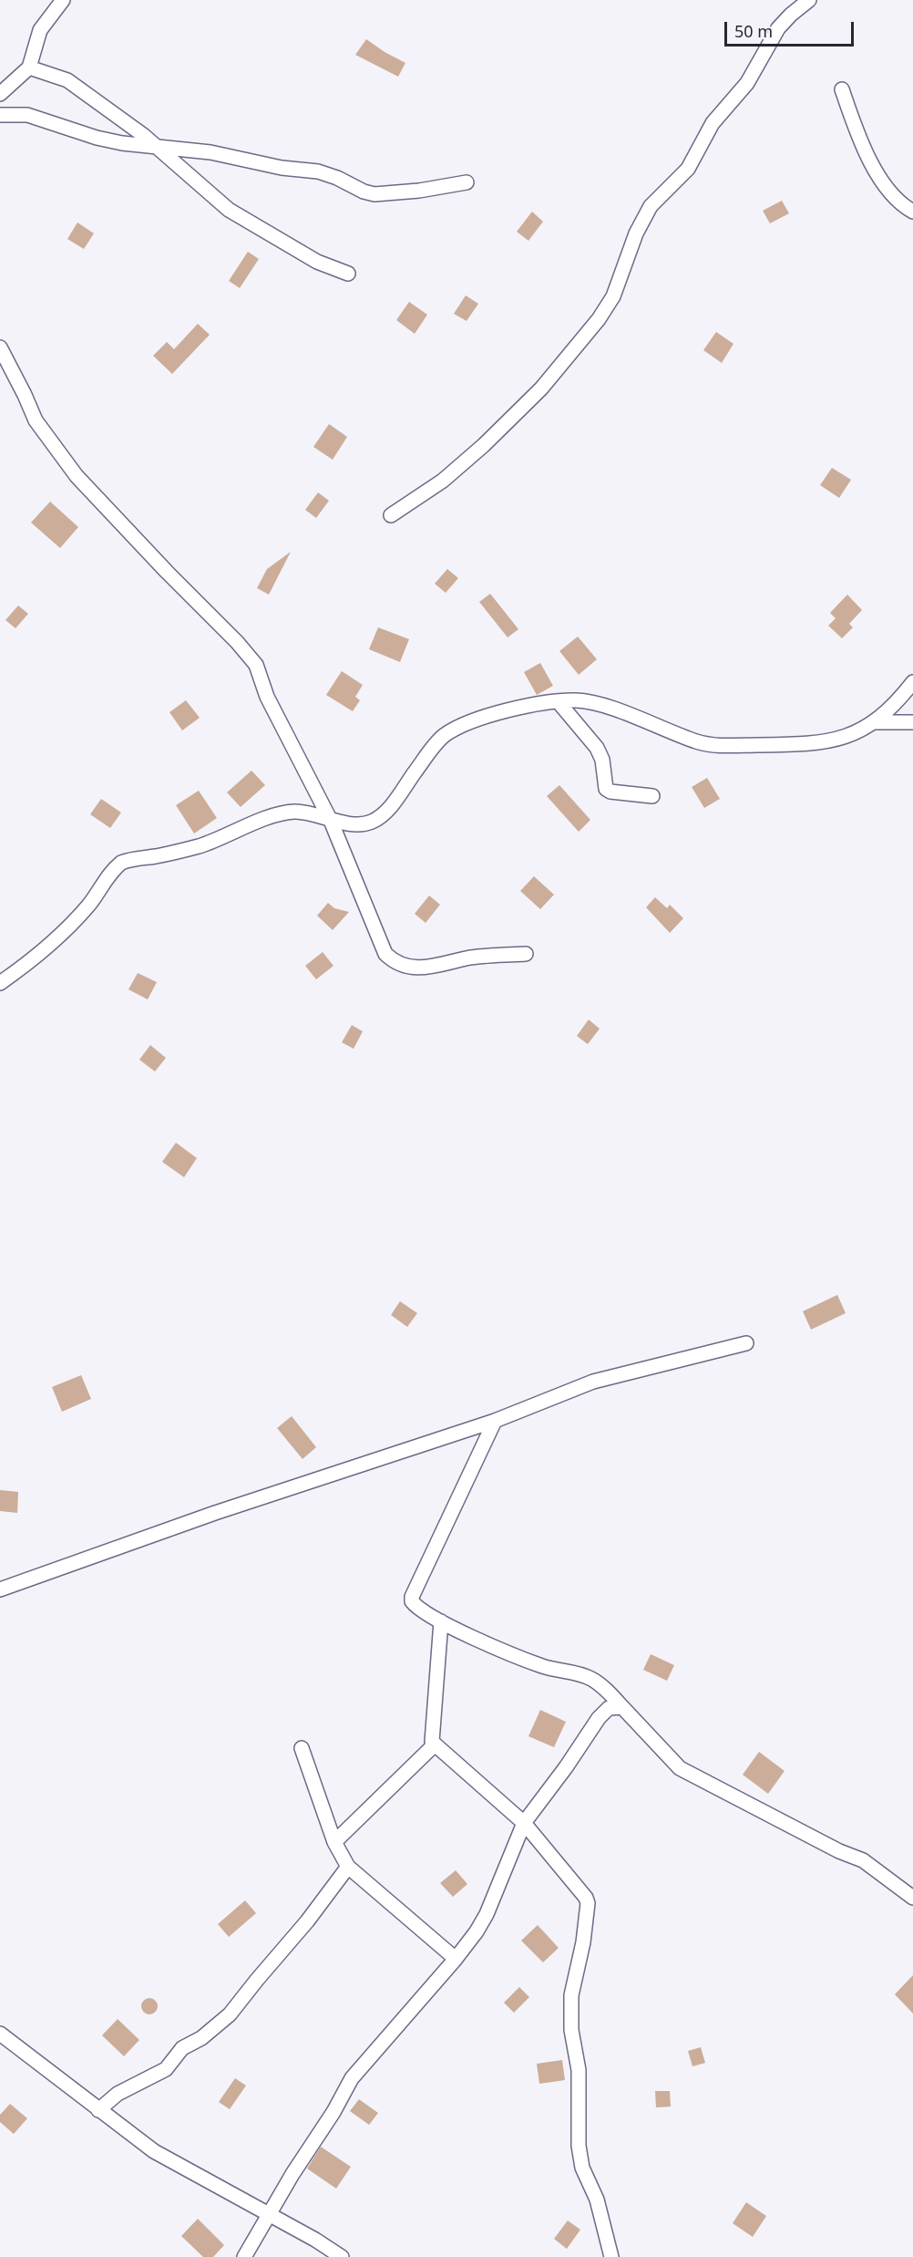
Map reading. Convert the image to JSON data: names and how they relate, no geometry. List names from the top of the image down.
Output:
{
  "scale_bar": "50 m"
}
